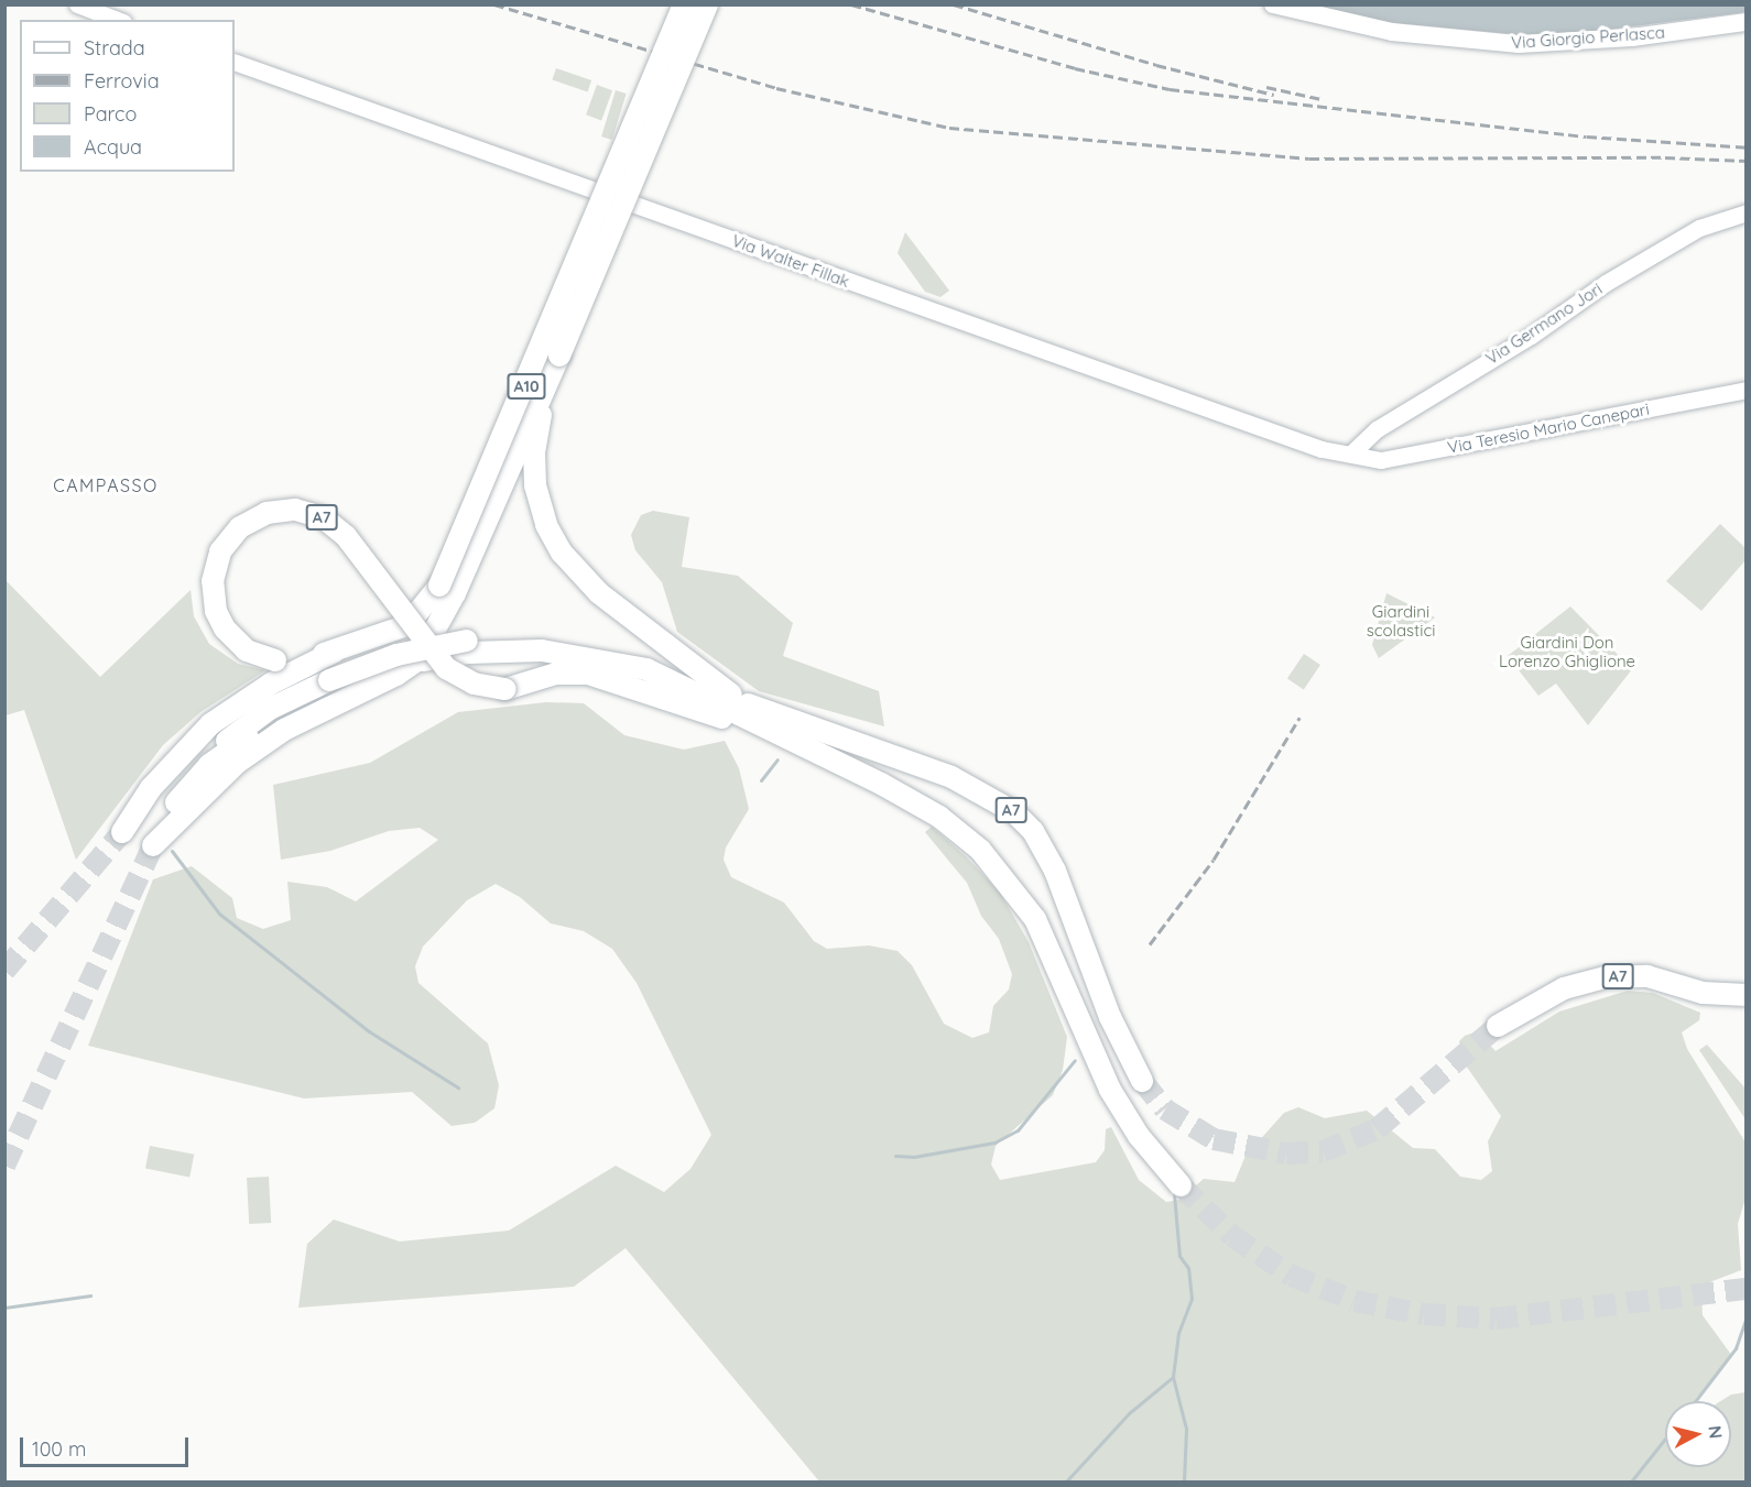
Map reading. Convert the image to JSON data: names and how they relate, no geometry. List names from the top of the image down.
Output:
{
  "streets": {
    "highway": ["A10", "A7"],
    "main road": [
      "Via Giorgio Perlasca",
      "Via Walter Fillak",
      "Via Germano Jori",
      "Via Teresio Mario Canepari"
    ]
  },
  "crossings": [
    ["Via Walter Fillak", "Via Germano Jori"],
    ["Via Walter Fillak", "Via Teresio Mario Canepari"],
    ["Via Germano Jori", "Via Teresio Mario Canepari"],
    ["A10", "A7"]
  ],
  "districts": ["CAMPASSO"],
  "parks": ["Giardini scolastici", "Giardini Don Lorenzo Ghiglione"],
  "legend": [
    "Strada",
    "Ferrovia",
    "Parco",
    "Acqua"
  ],
  "scale_bar": "100 m",
  "north": "right"
}
